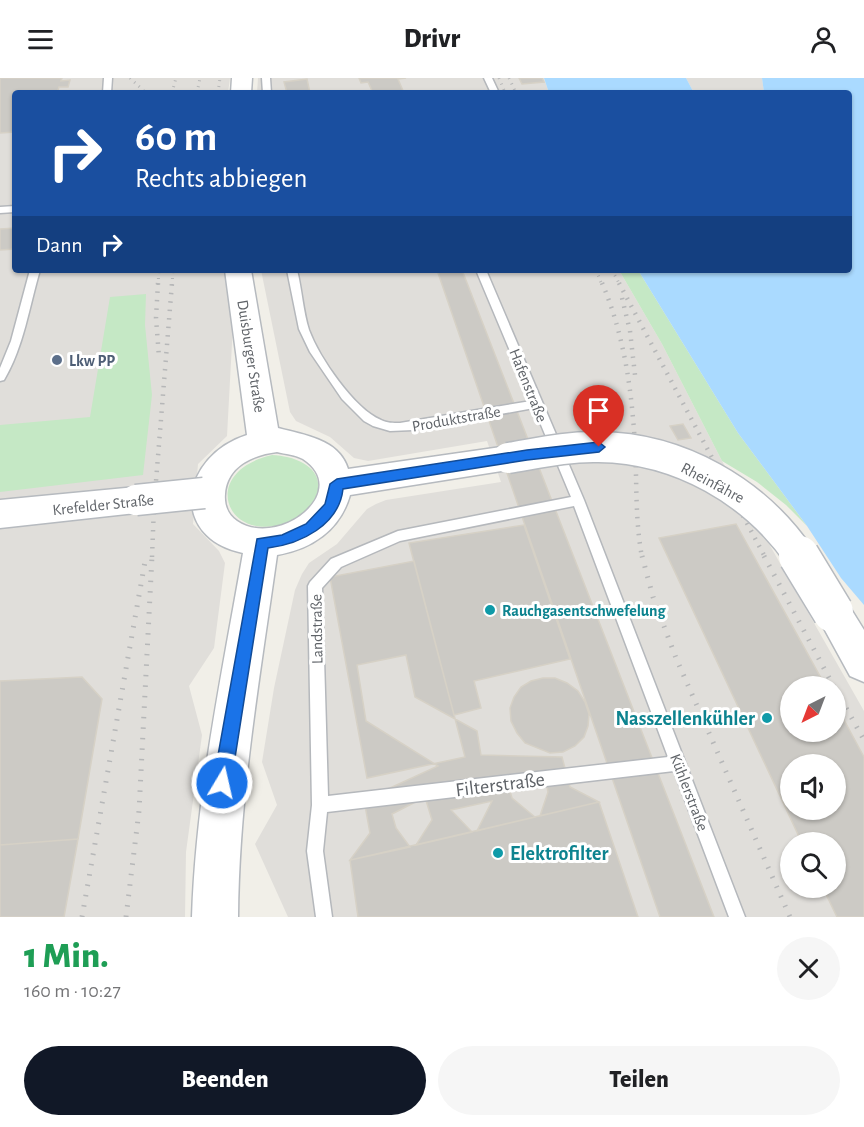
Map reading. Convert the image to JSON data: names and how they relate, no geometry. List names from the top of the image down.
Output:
{
  "streets": {
    "street": ["Duisburger Straße", "Rheinfähre", "Krefelder Straße"],
    "lane": [
      "Hafenstraße",
      "Produktstraße",
      "Landstraße",
      "Filterstraße",
      "Kühlerstraße"
    ]
  },
  "crossings": [
    ["Duisburger Straße", "Rheinfähre"],
    ["Duisburger Straße", "Krefelder Straße"],
    ["Hafenstraße", "Produktstraße"],
    ["Hafenstraße", "Landstraße"],
    ["Hafenstraße", "Kühlerstraße"],
    ["Rheinfähre", "Krefelder Straße"],
    ["Landstraße", "Filterstraße"],
    ["Landstraße", "Kühlerstraße"],
    ["Filterstraße", "Kühlerstraße"]
  ],
  "places": [
    "Lkw PP",
    "Rauchgasentschwefelung",
    "Nasszellenkühler",
    "Elektrofilter"
  ],
  "north": "bottom left",
  "page": {
    "header": "Drivr",
    "turn": ["60 m", "Rechts abbiegen"],
    "then": "Dann",
    "heading": ["1 Min.", "160 m · 10:27"],
    "buttons": ["Beenden", "Teilen"]
  }
}
